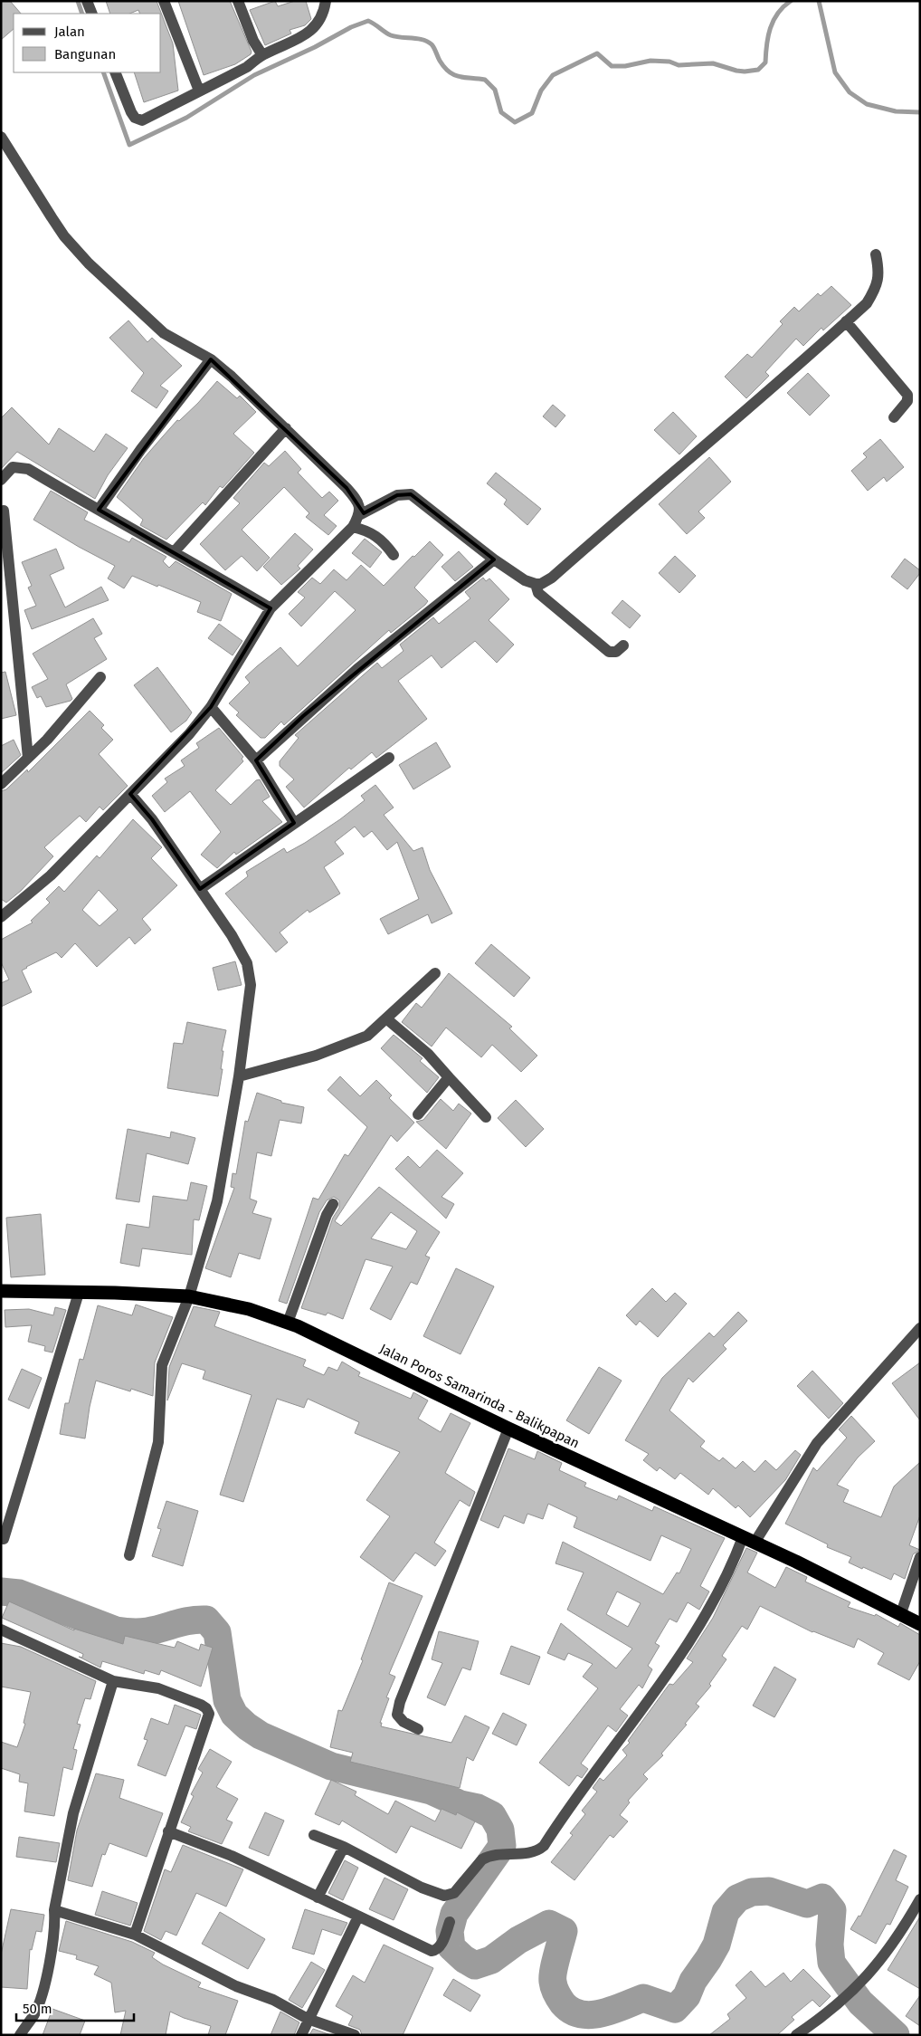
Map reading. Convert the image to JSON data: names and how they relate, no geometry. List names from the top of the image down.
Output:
{
  "streets": {
    "highway": ["Jalan Poros Samarinda - Balikpapan"]
  },
  "legend": ["Jalan", "Bangunan"],
  "scale_bar": "50 m"
}
